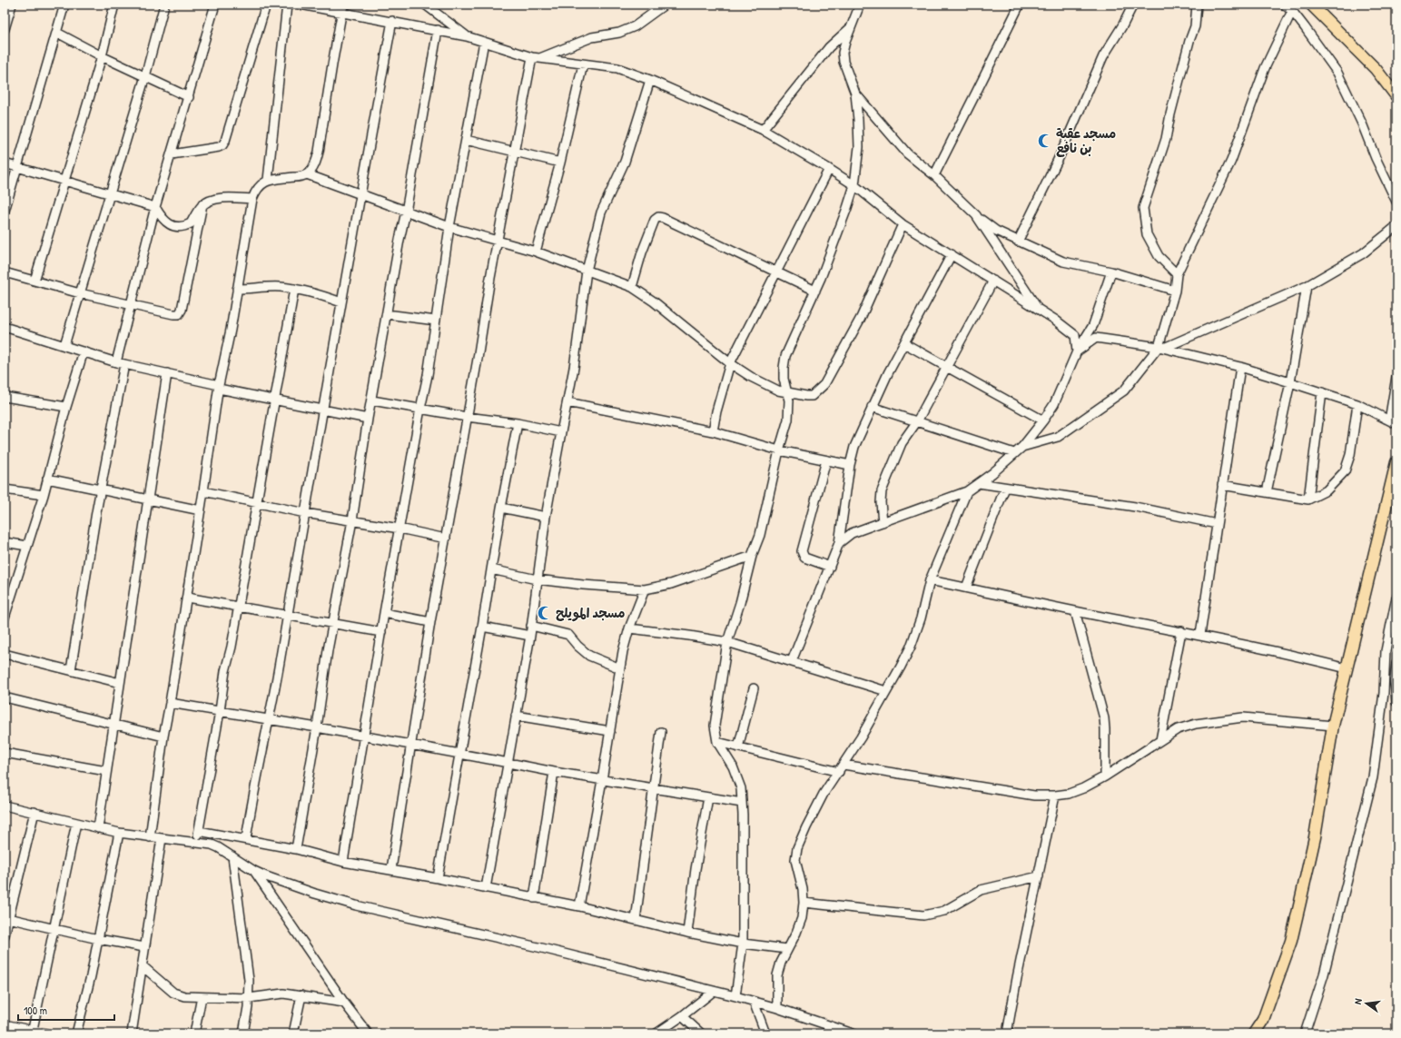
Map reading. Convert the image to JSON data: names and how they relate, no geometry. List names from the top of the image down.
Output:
{
  "places": {
    "mosque": ["مسجد عقبة بن نافع", "مسجد المويلح"]
  },
  "scale_bar": "100 m",
  "north": "left"
}
